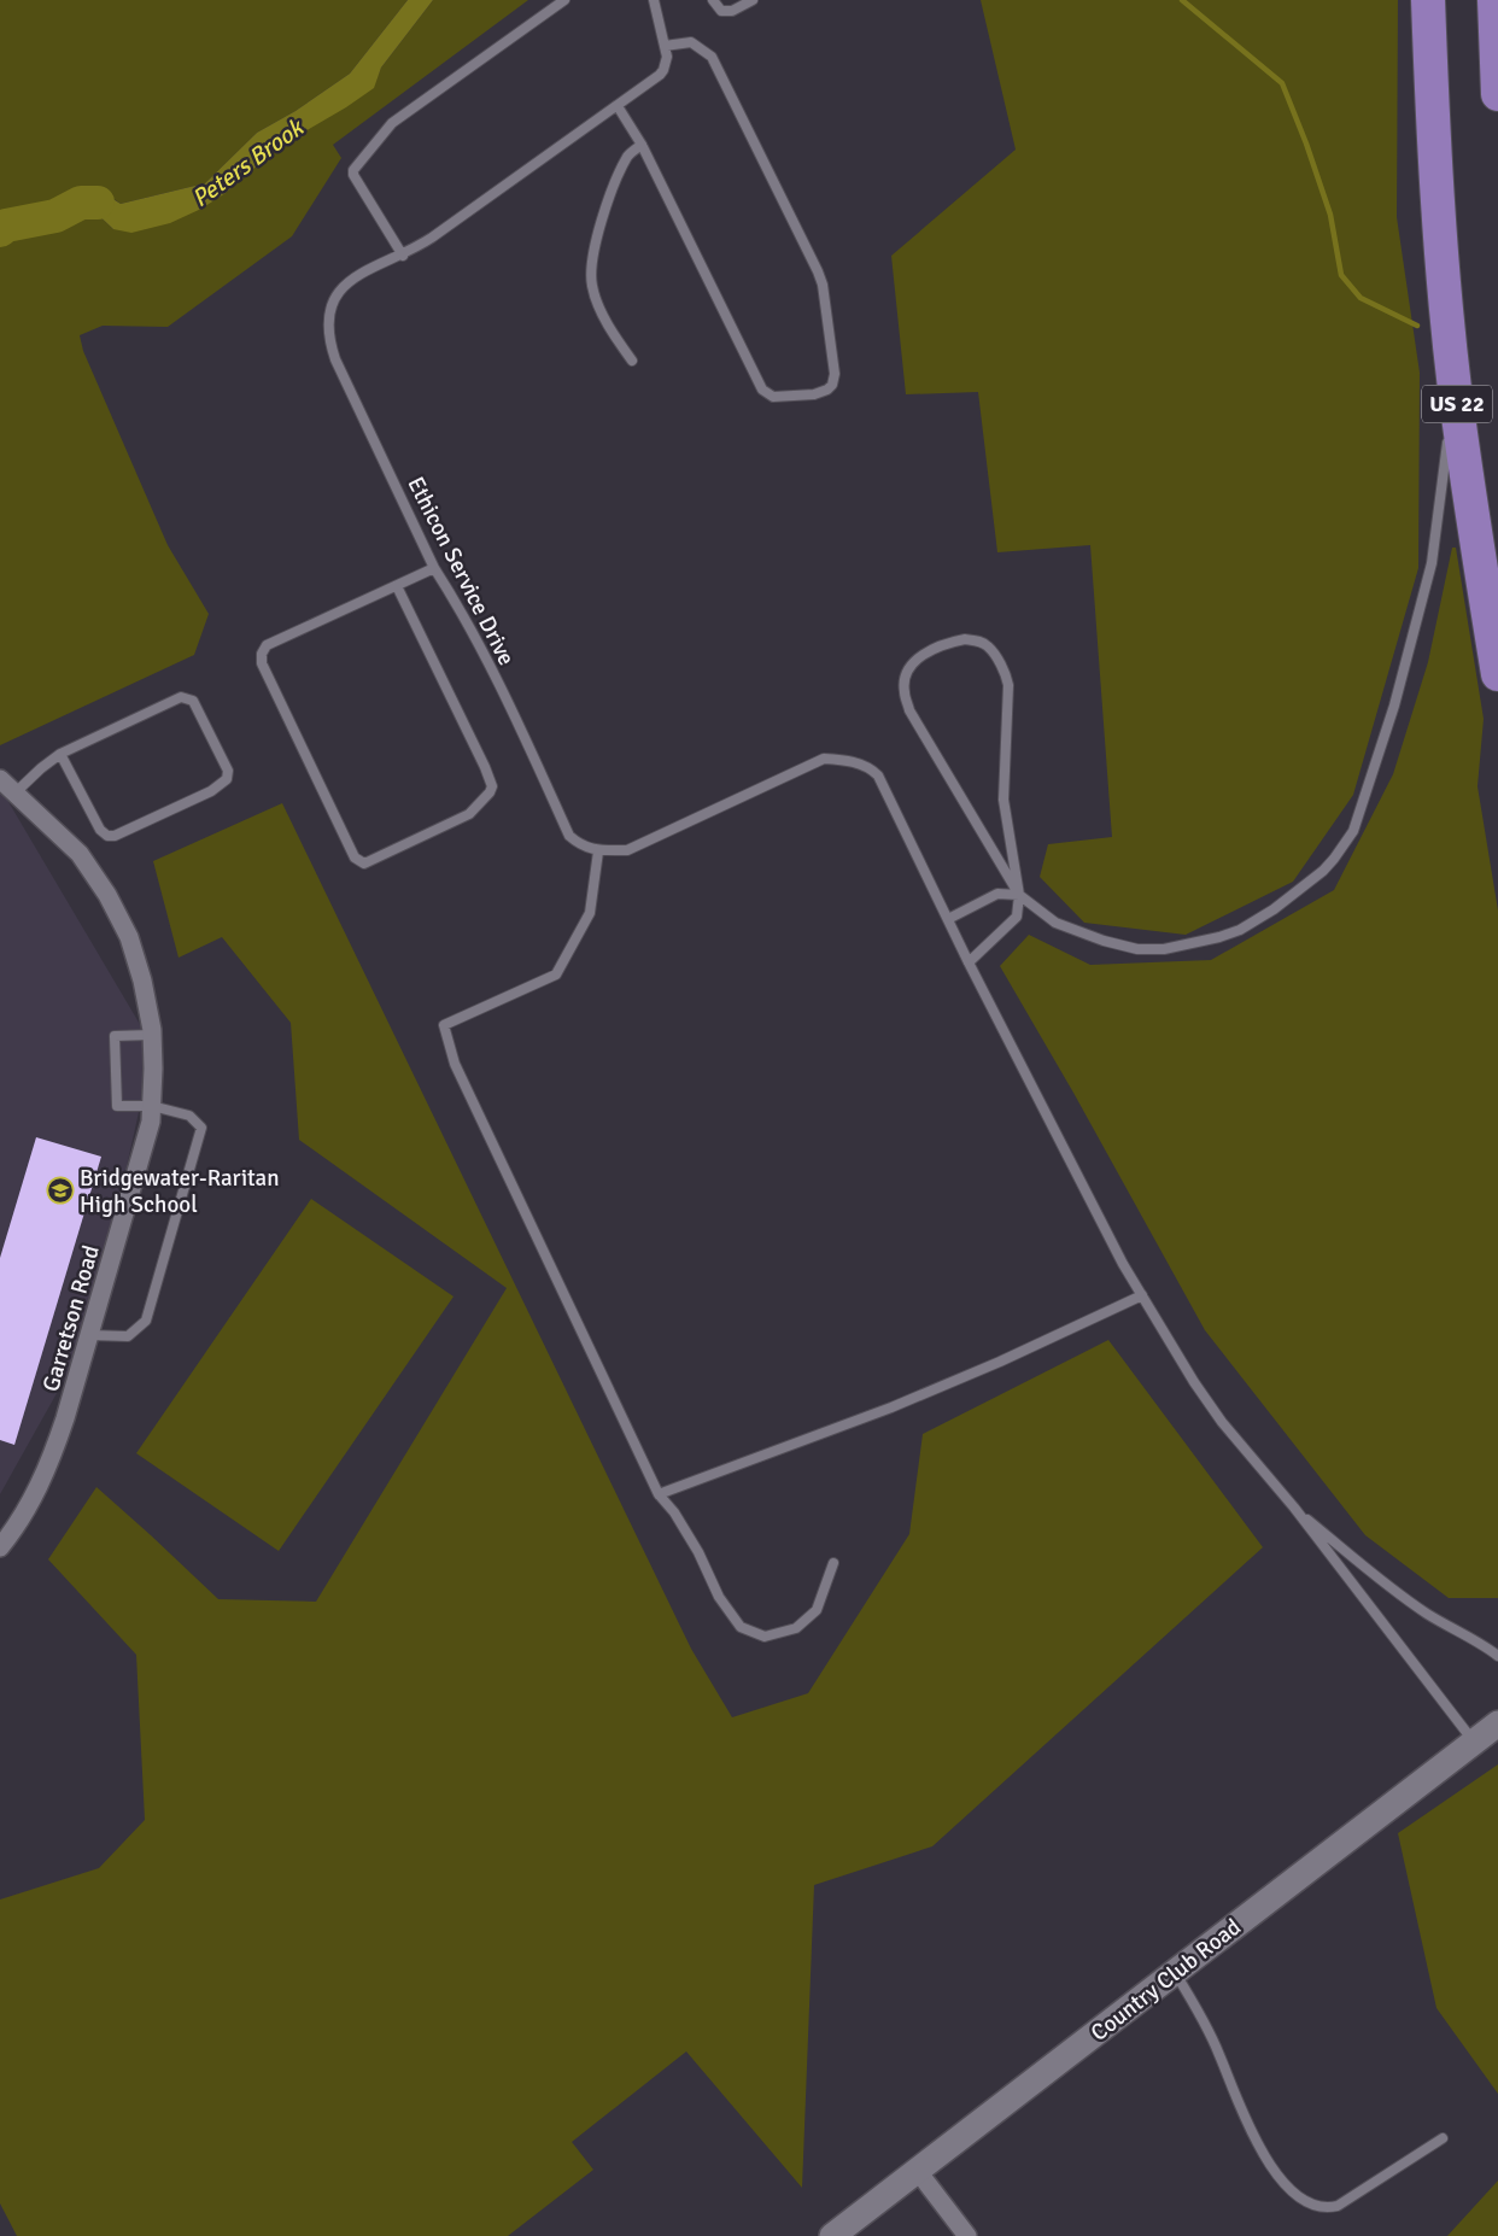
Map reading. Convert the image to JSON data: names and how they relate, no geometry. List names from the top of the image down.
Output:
{
  "streets": {
    "highway": ["US 22"],
    "street": ["Garretson Road", "Country Club Road"],
    "lane": ["Ethicon Service Drive"]
  },
  "water": ["Peters Brook"],
  "places": {
    "school or university": ["Bridgewater-Raritan High School"]
  }
}
